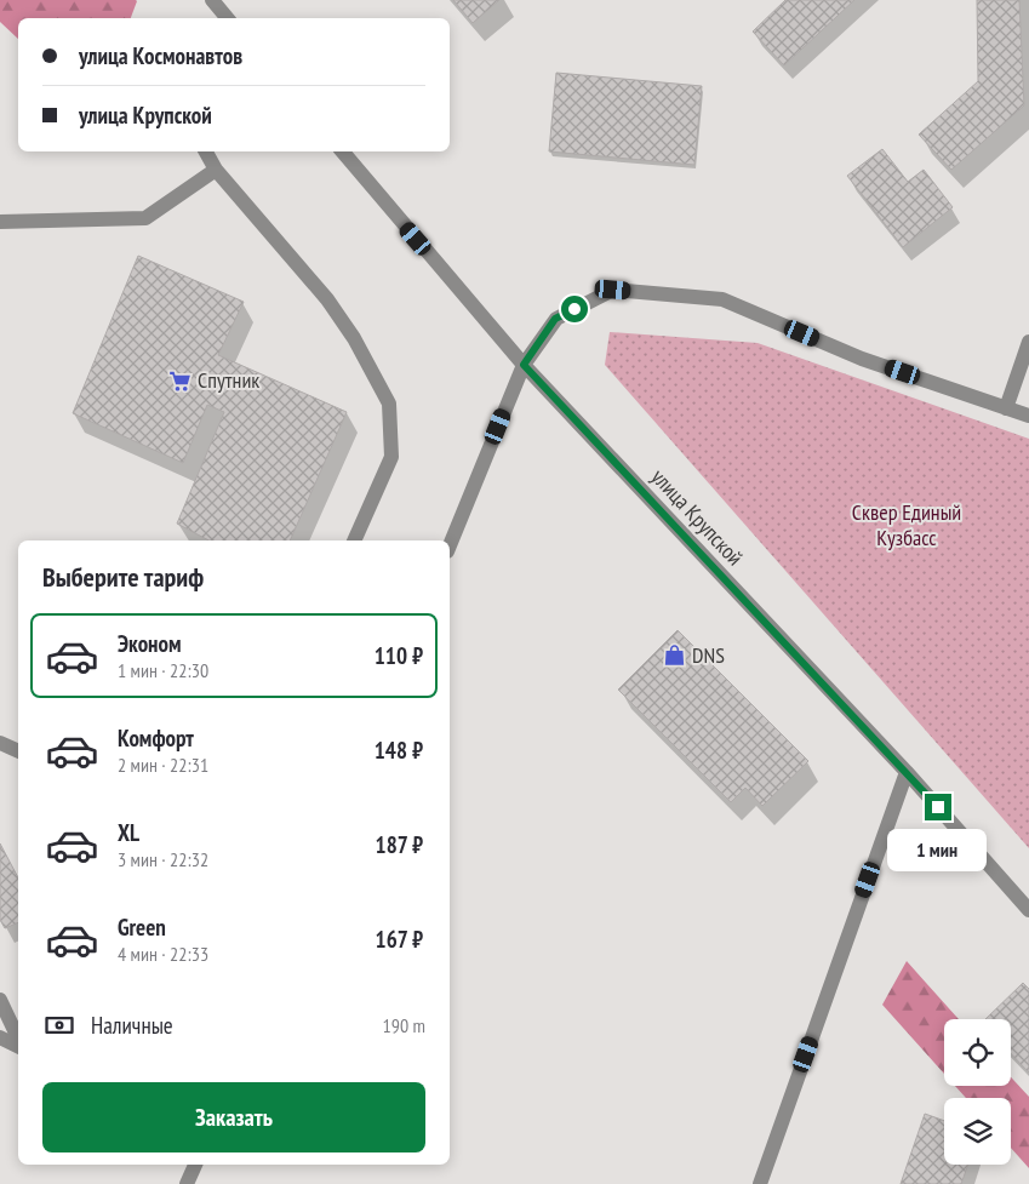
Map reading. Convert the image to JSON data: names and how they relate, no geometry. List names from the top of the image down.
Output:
{
  "streets": {
    "street": ["улица Крупской"]
  },
  "parks": ["Сквер Единый Кузбасс"],
  "places": {
    "supermarket": ["Спутник"],
    "shop": ["DNS"]
  },
  "page": {
    "banner": ["улица Космонавтов", "улица Крупской"],
    "heading": "Выберите тариф",
    "list": [
      {
        "name": "Эконом",
        "note": "1 мин · 22:30",
        "value": "110 ₽"
      },
      {
        "name": "Комфорт",
        "note": "2 мин · 22:31",
        "value": "148 ₽"
      },
      {
        "name": "XL",
        "note": "3 мин · 22:32",
        "value": "187 ₽"
      },
      {
        "name": "Green",
        "note": "4 мин · 22:33",
        "value": "167 ₽"
      }
    ],
    "bubble": "1 мин",
    "pay": ["Наличные", "190 m"],
    "buttons": "Заказать"
  }
}
